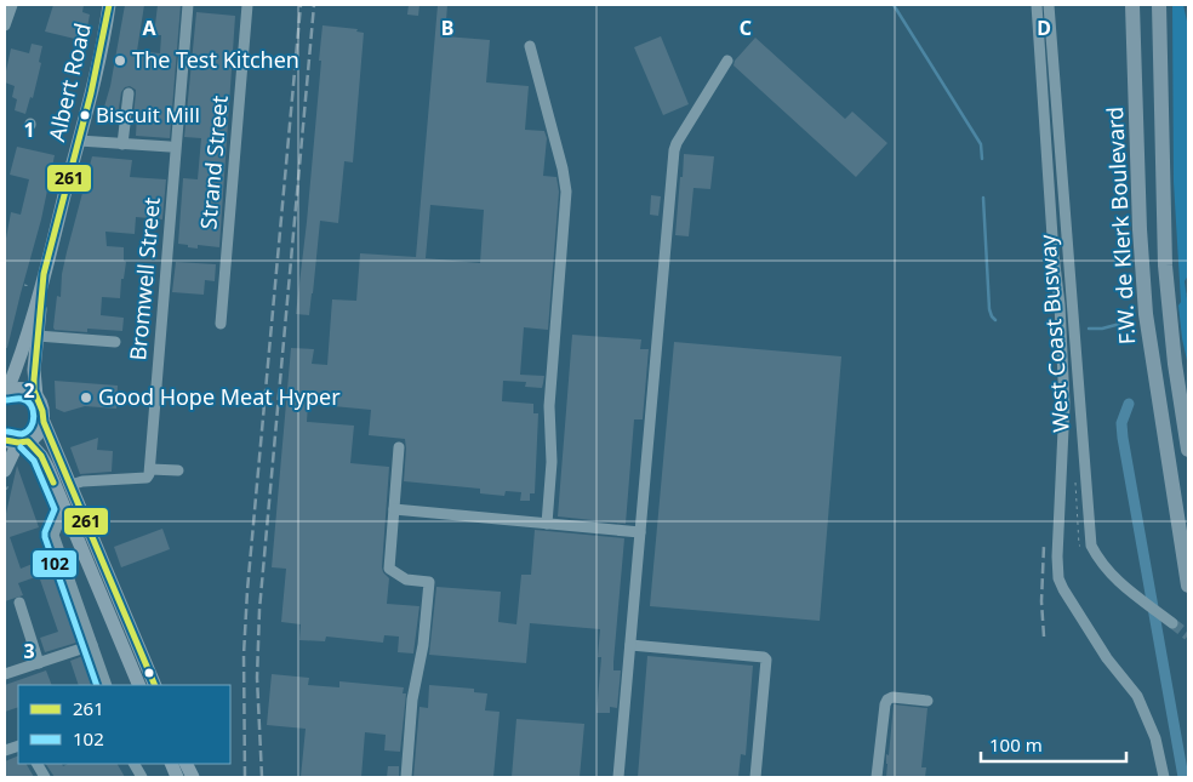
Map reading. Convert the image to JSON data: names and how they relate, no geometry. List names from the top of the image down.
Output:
{
  "streets": {
    "highway": ["F.W. de Klerk Boulevard"],
    "main road": ["Albert Road"],
    "street": ["Strand Street", "Bromwell Street", "West Coast Busway"]
  },
  "places": ["The Test Kitchen", "Biscuit Mill", "Good Hope Meat Hyper"],
  "lines": ["transit line 261", "transit line 102"],
  "legend": ["261", "102"],
  "scale_bar": "100 m",
  "grid": {
    "columns": [
      "A",
      "B",
      "C",
      "D"
    ],
    "rows": ["1", "2", "3"]
  }
}
